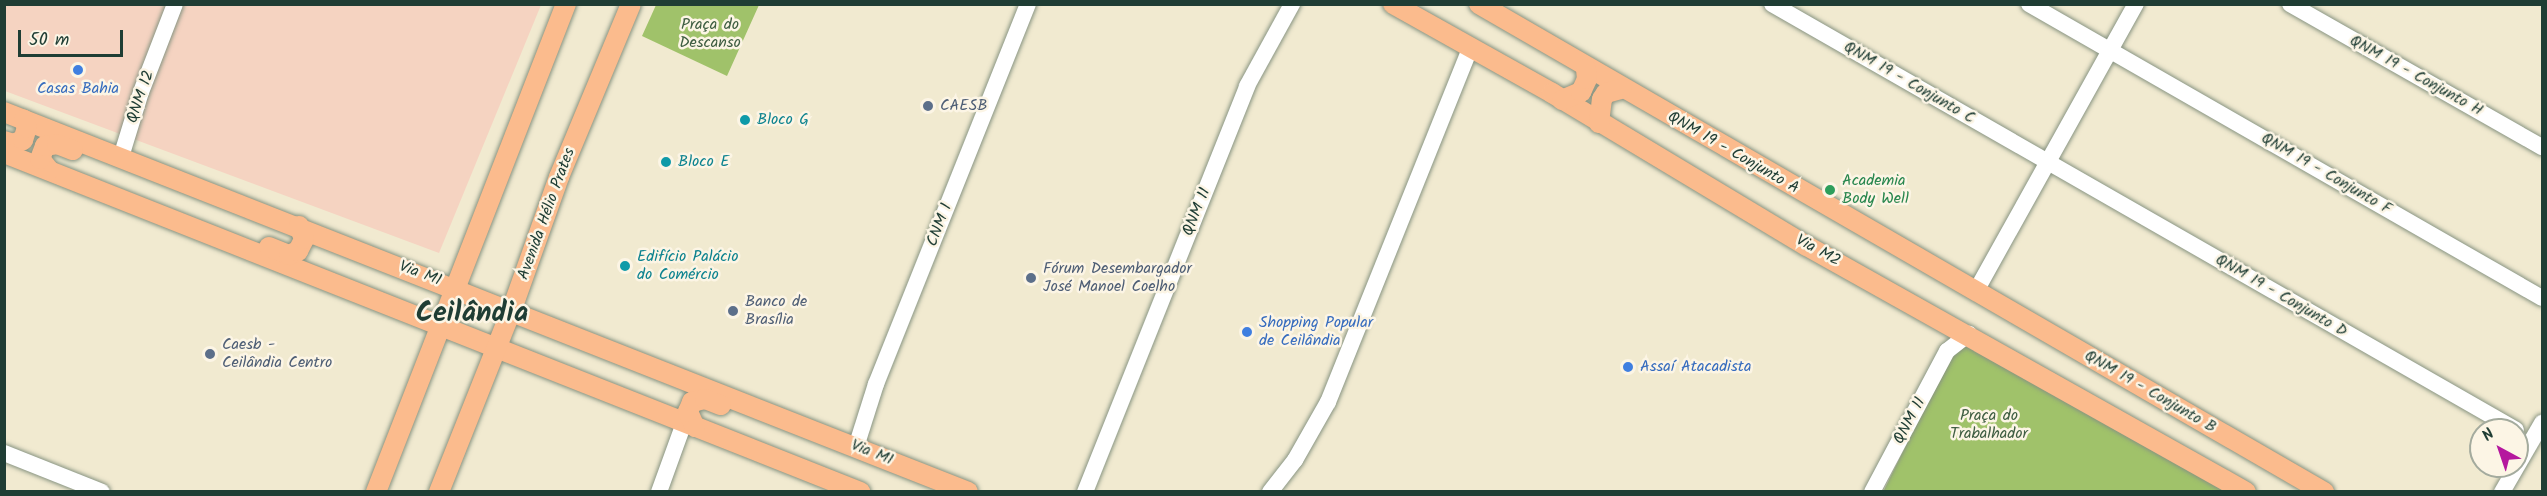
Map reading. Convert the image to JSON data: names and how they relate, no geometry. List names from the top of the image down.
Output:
{
  "streets": {
    "main road": [
      "QNM 19 - Conjunto A",
      "Avenida Hélio Prates",
      "Via M2",
      "Via M1",
      "QNM 19 - Conjunto B"
    ],
    "street": [
      "QNM 19 - Conjunto H",
      "QNM 19 - Conjunto C",
      "QNM 12",
      "QNM 19 - Conjunto F",
      "QNM 11",
      "CNM 1",
      "QNM 19 - Conjunto D"
    ]
  },
  "crossings": [
    ["QNM 19 - Conjunto C", "QNM 19 - Conjunto D"],
    ["QNM 12", "Via M1"],
    ["QNM 19 - Conjunto A", "QNM 19 - Conjunto B"],
    ["QNM 11", "Via M2"],
    ["Avenida Hélio Prates", "Via M1"],
    ["CNM 1", "Via M1"]
  ],
  "districts": ["Ceilândia"],
  "parks": ["Praça do Descanso", "Praça do Trabalhador"],
  "places": [
    "Casas Bahia",
    "CAESB",
    "Bloco G",
    "Bloco E",
    "Academia Body Well",
    "Edifício Palácio do Comércio",
    "Fórum Desembargador José Manoel Coelho",
    "Banco de Brasília",
    "Shopping Popular de Ceilândia",
    "Caesb - Ceilândia Centro",
    "Assaí Atacadista"
  ],
  "scale_bar": "50 m",
  "north": "top left"
}
